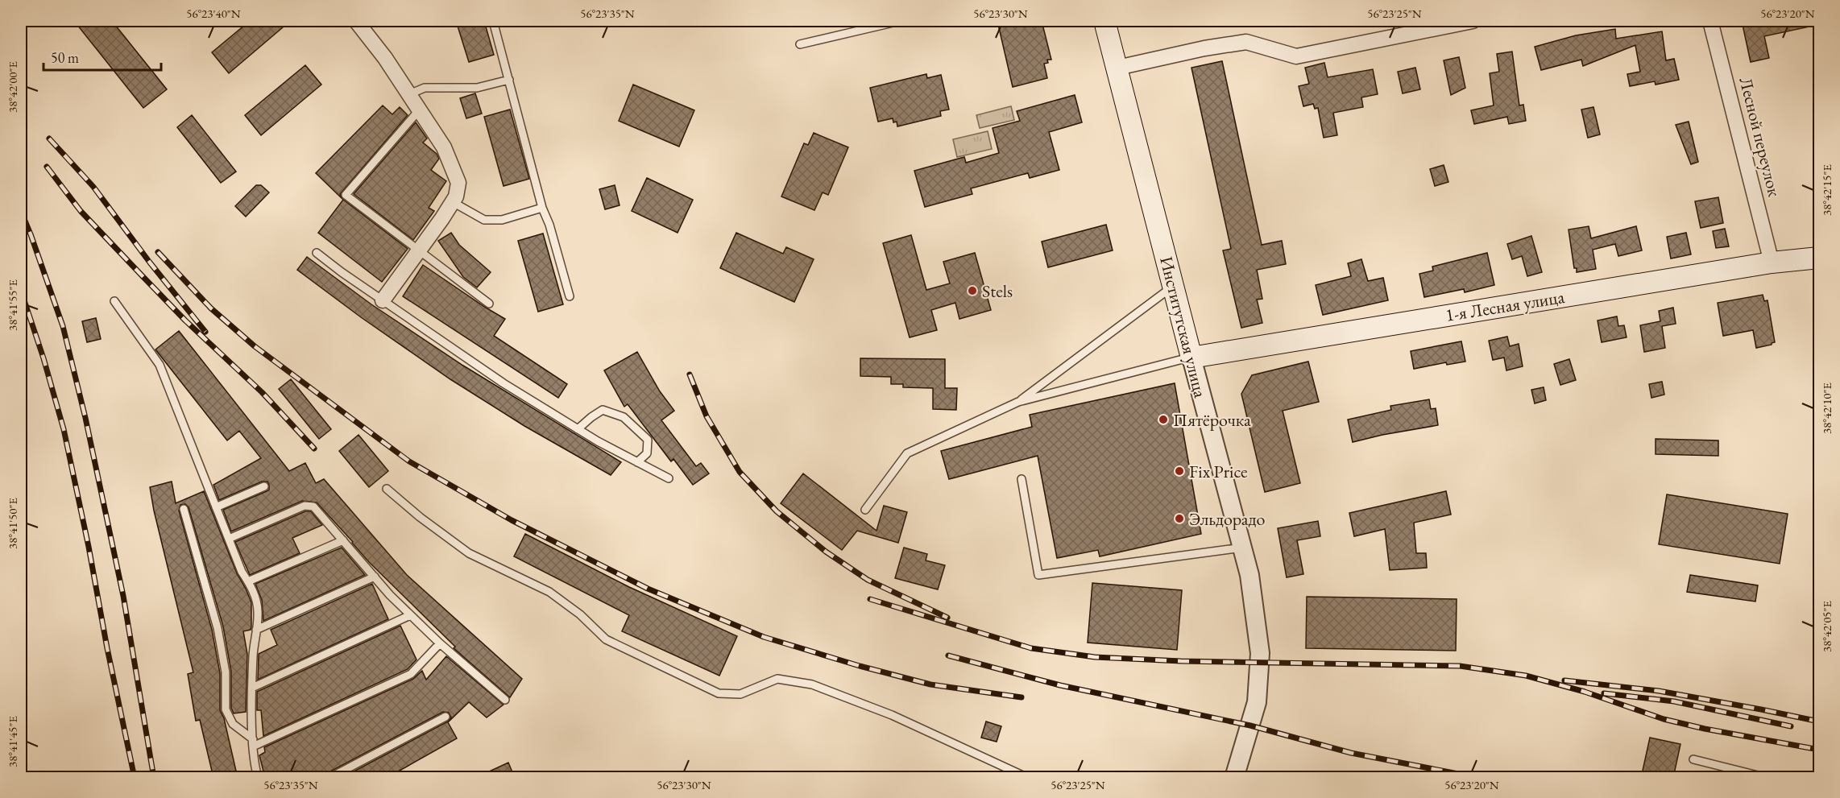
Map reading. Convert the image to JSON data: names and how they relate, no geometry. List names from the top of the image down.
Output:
{
  "streets": {
    "main road": ["1-я Лесная улица", "Институтская улица"],
    "street": ["Лесной переулок"]
  },
  "crossings": [
    ["Лесной переулок", "1-я Лесная улица"],
    ["1-я Лесная улица", "Институтская улица"]
  ],
  "places": [
    "Stels",
    "Пятёрочка",
    "Fix Price",
    "Эльдорадо"
  ],
  "scale_bar": "50 m",
  "coordinates": [
    "56°23'40\"N",
    "56°23'35\"N",
    "56°23'30\"N",
    "56°23'25\"N",
    "56°23'20\"N",
    "38°42'00\"E",
    "38°42'15\"E",
    "38°41'55\"E",
    "38°42'10\"E",
    "38°41'50\"E",
    "38°42'05\"E",
    "38°41'45\"E"
  ]
}
